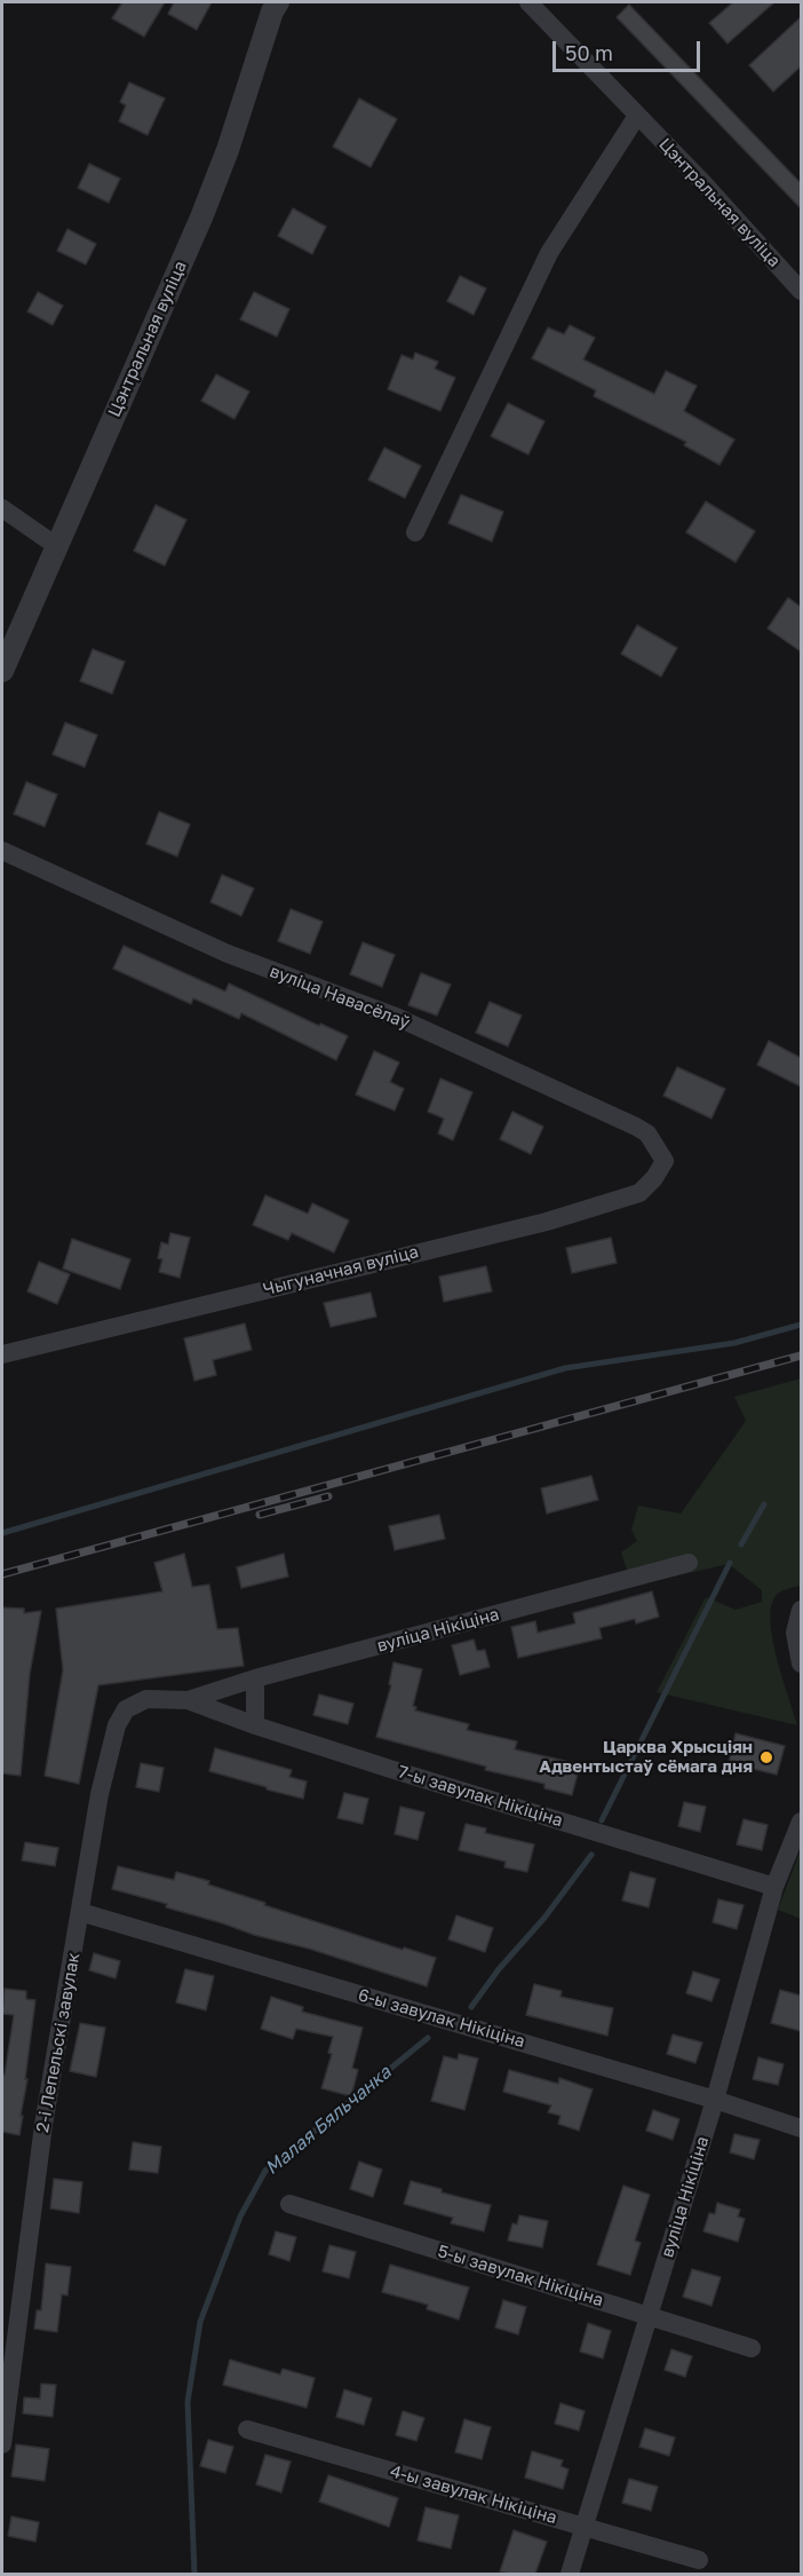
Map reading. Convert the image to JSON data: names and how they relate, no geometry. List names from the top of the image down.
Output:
{
  "streets": {
    "street": [
      "Цэнтральная вуліца",
      "вуліца Навасёлаў",
      "Чыгуначная вуліца",
      "вуліца Нікіціна",
      "7-ы завулак Нікіціна",
      "6-ы завулак Нікіціна",
      "2-і Лепельскі завулак",
      "5-ы завулак Нікіціна",
      "4-ы завулак Нікіціна"
    ]
  },
  "crossings": [
    ["вуліца Навасёлаў", "Чыгуначная вуліца"],
    ["вуліца Нікіціна", "7-ы завулак Нікіціна"],
    ["вуліца Нікіціна", "6-ы завулак Нікіціна"],
    ["вуліца Нікіціна", "2-і Лепельскі завулак"],
    ["вуліца Нікіціна", "5-ы завулак Нікіціна"],
    ["вуліца Нікіціна", "4-ы завулак Нікіціна"],
    ["7-ы завулак Нікіціна", "2-і Лепельскі завулак"],
    ["6-ы завулак Нікіціна", "2-і Лепельскі завулак"]
  ],
  "water": ["Малая Бяльчанка"],
  "places": ["Царква Хрысціян Адвентыстаў сёмага дня"],
  "scale_bar": "50 m"
}
